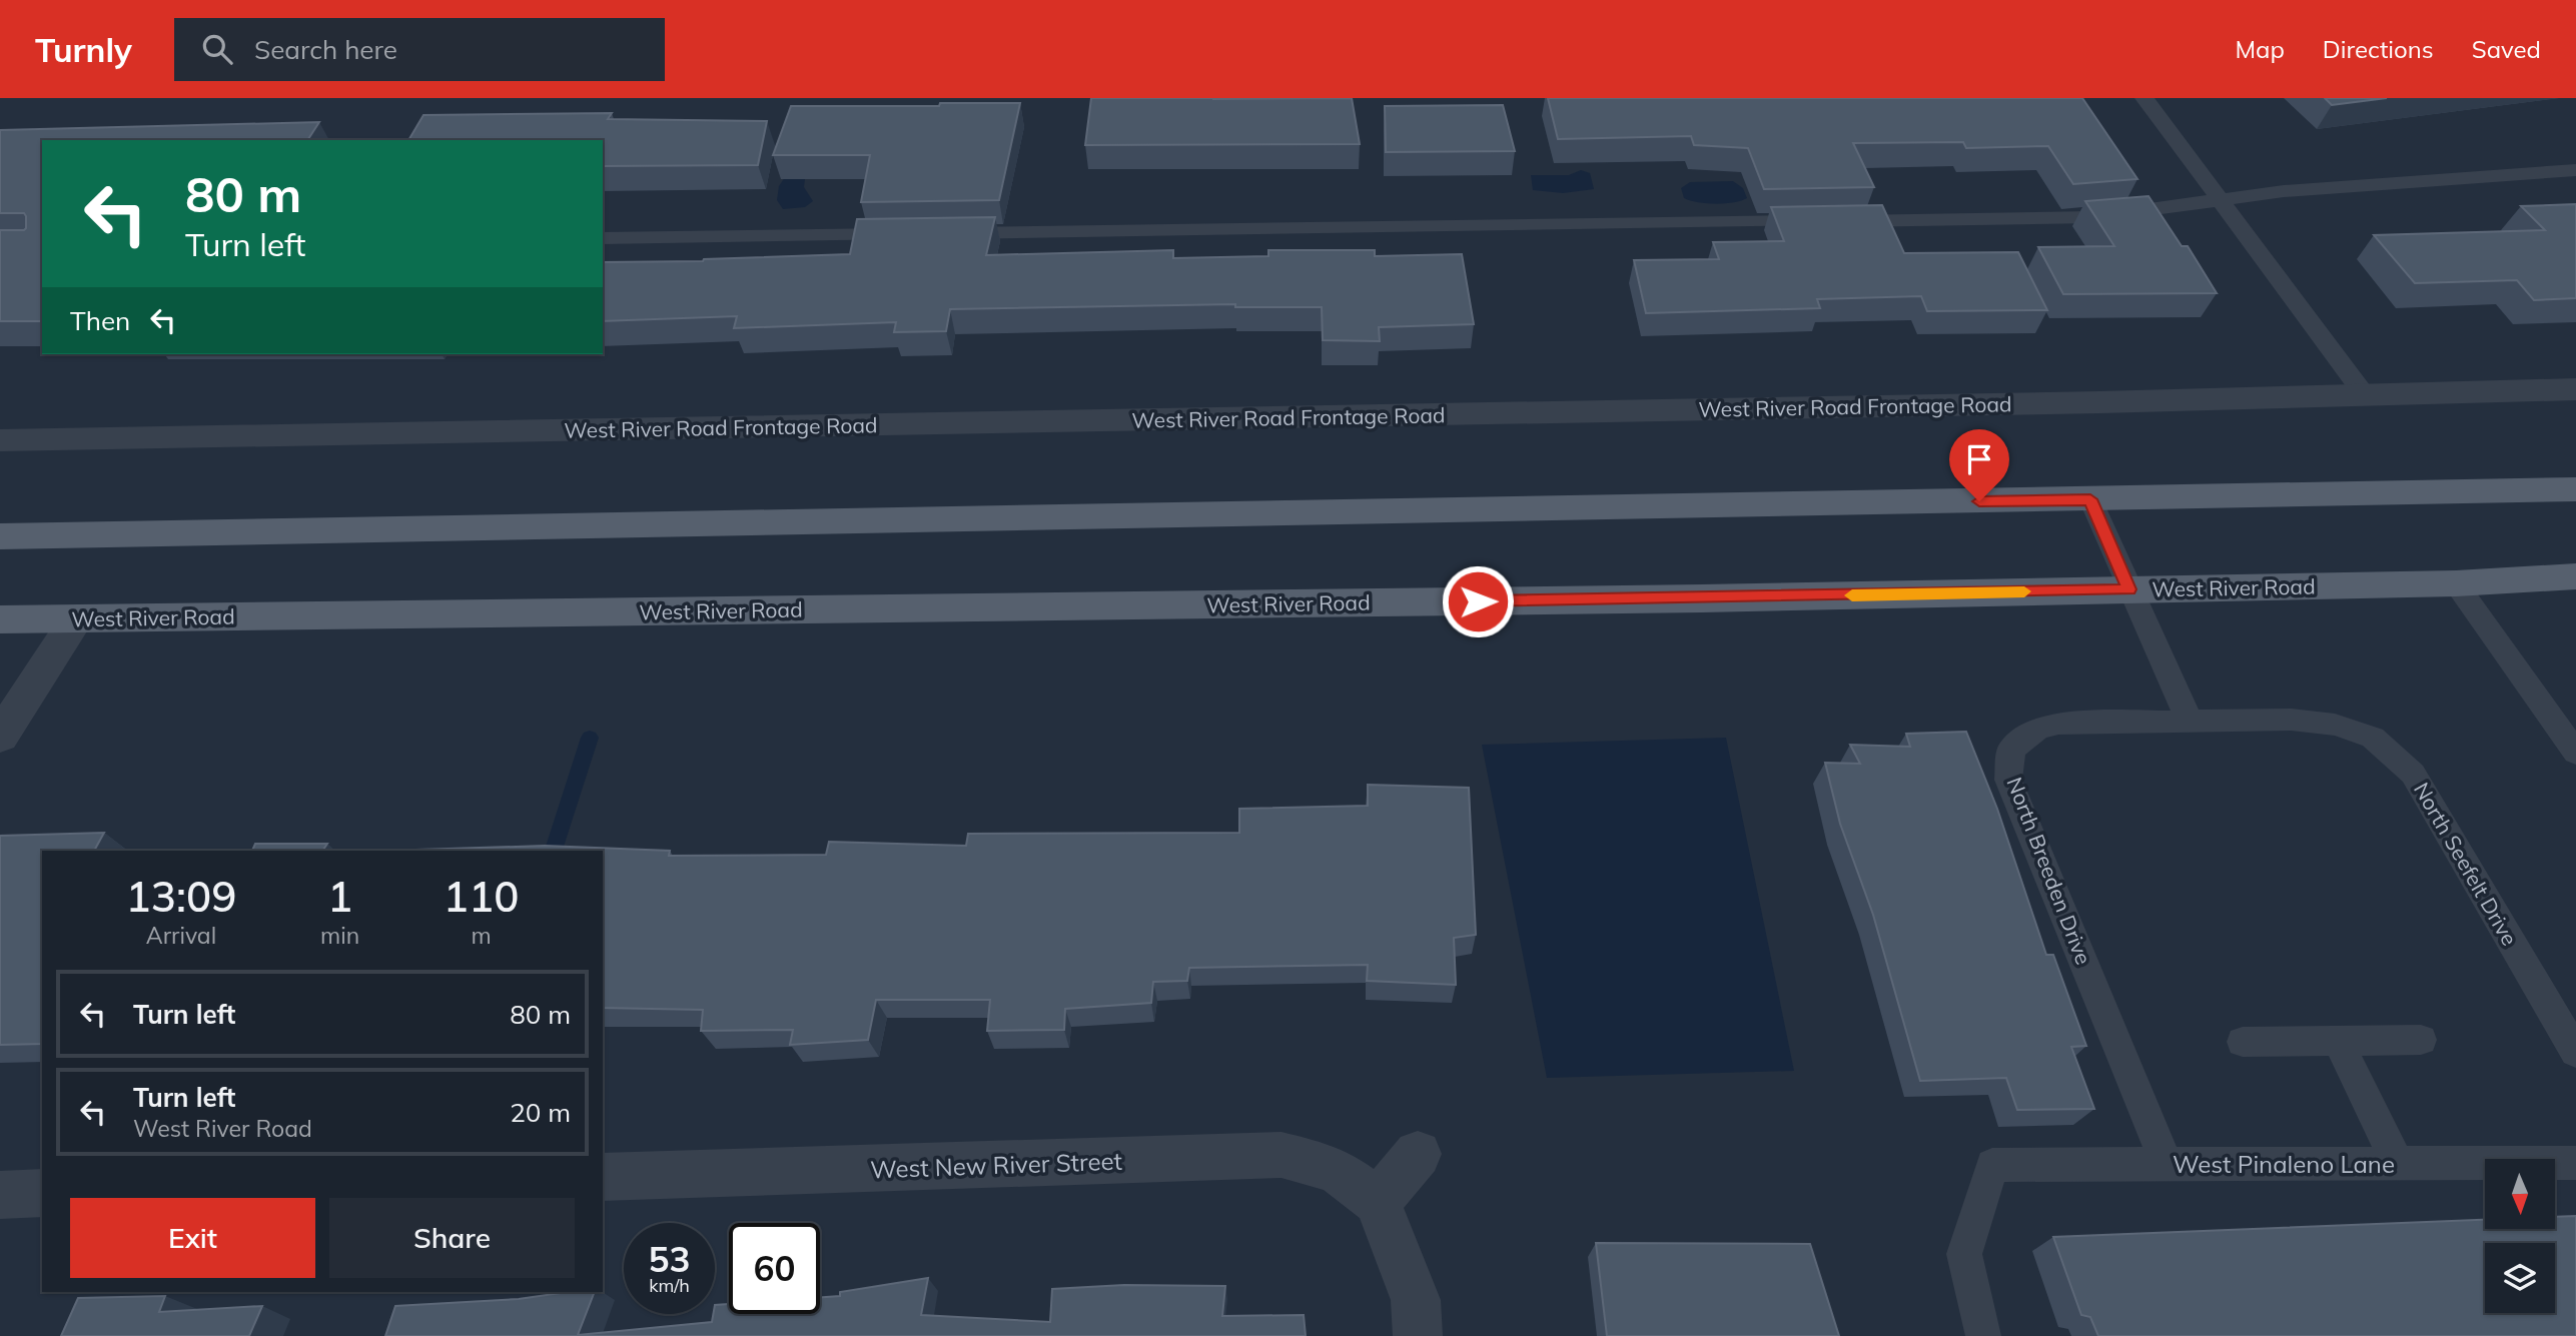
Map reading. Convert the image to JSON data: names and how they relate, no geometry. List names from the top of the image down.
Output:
{
  "streets": {
    "main road": ["West River Road"],
    "street": ["West River Road Frontage Road", "West New River Street"],
    "lane": ["North Seefelt Drive", "North Breeden Drive", "West Pinaleno Lane"]
  },
  "crossings": [
    ["North Seefelt Drive", "North Breeden Drive"],
    ["North Breeden Drive", "West Pinaleno Lane"]
  ],
  "north": "bottom",
  "page": {
    "header": "Turnly",
    "search": "Search here",
    "nav": ["Map", "Directions", "Saved"],
    "turn": ["80 m", "Turn left"],
    "then": "Then",
    "eta": [
      "13:09",
      "Arrival",
      "1",
      "min",
      "110",
      "m"
    ],
    "list": [
      {
        "name": "Turn left",
        "value": "80 m"
      },
      {
        "name": "Turn left",
        "note": "West River Road",
        "value": "20 m"
      }
    ],
    "buttons": ["Exit", "Share"],
    "speed": "53 km/h",
    "limit": "60"
  }
}
